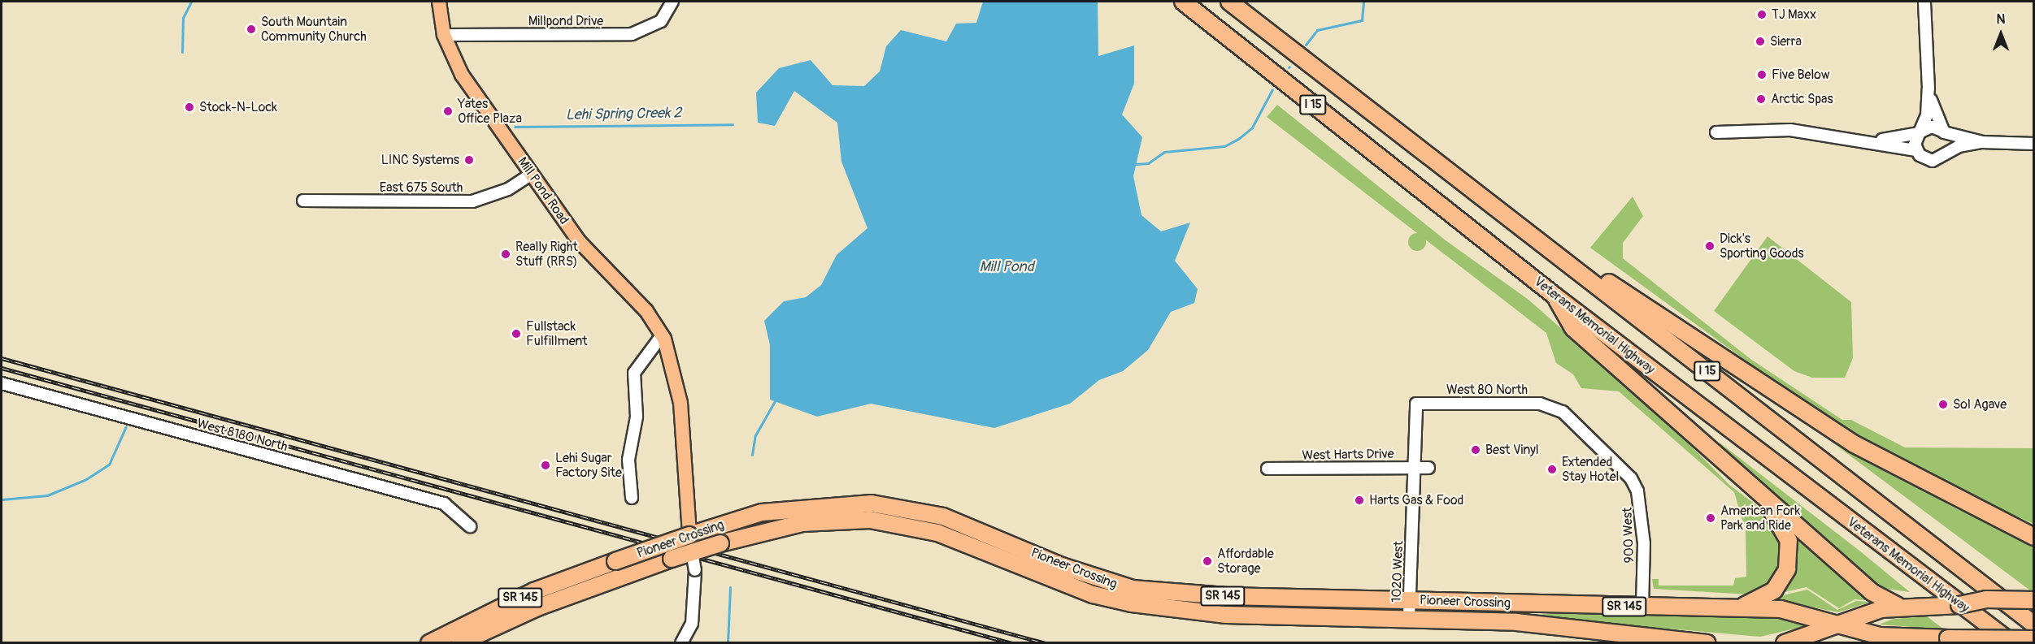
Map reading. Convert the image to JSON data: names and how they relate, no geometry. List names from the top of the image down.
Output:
{
  "streets": {
    "highway": [
      "I 15",
      "Veterans Memorial Highway",
      "Pioneer Crossing",
      "SR 145"
    ],
    "main road": ["Mill Pond Road"],
    "street": [
      "Millpond Drive",
      "East 675 South",
      "West 80 North",
      "West 8180 North",
      "West Harts Drive",
      "900 West",
      "1020 West"
    ]
  },
  "crossings": [
    ["Millpond Drive", "Mill Pond Road"],
    ["East 675 South", "Mill Pond Road"],
    ["Mill Pond Road", "Pioneer Crossing"],
    ["West 80 North", "900 West"],
    ["West 80 North", "1020 West"],
    ["West Harts Drive", "1020 West"],
    ["900 West", "Pioneer Crossing"],
    ["Pioneer Crossing", "1020 West"],
    ["Pioneer Crossing", "SR 145"]
  ],
  "water": ["Lehi Spring Creek 2", "Mill Pond"],
  "places": [
    "TJ Maxx",
    "South Mountain Community Church",
    "Sierra",
    "Five Below",
    "Arctic Spas",
    "Stock-N-Lock",
    "Yates Office Plaza",
    "LINC Systems",
    "Dick's Sporting Goods",
    "Really Right Stuff (RRS)",
    "Fullstack Fulfillment",
    "Sol Agave",
    "Best Vinyl",
    "Lehi Sugar Factory Site",
    "Extended Stay Hotel",
    "Harts Gas & Food",
    "American Fork Park and Ride",
    "Affordable Storage"
  ],
  "north": "top"
}
